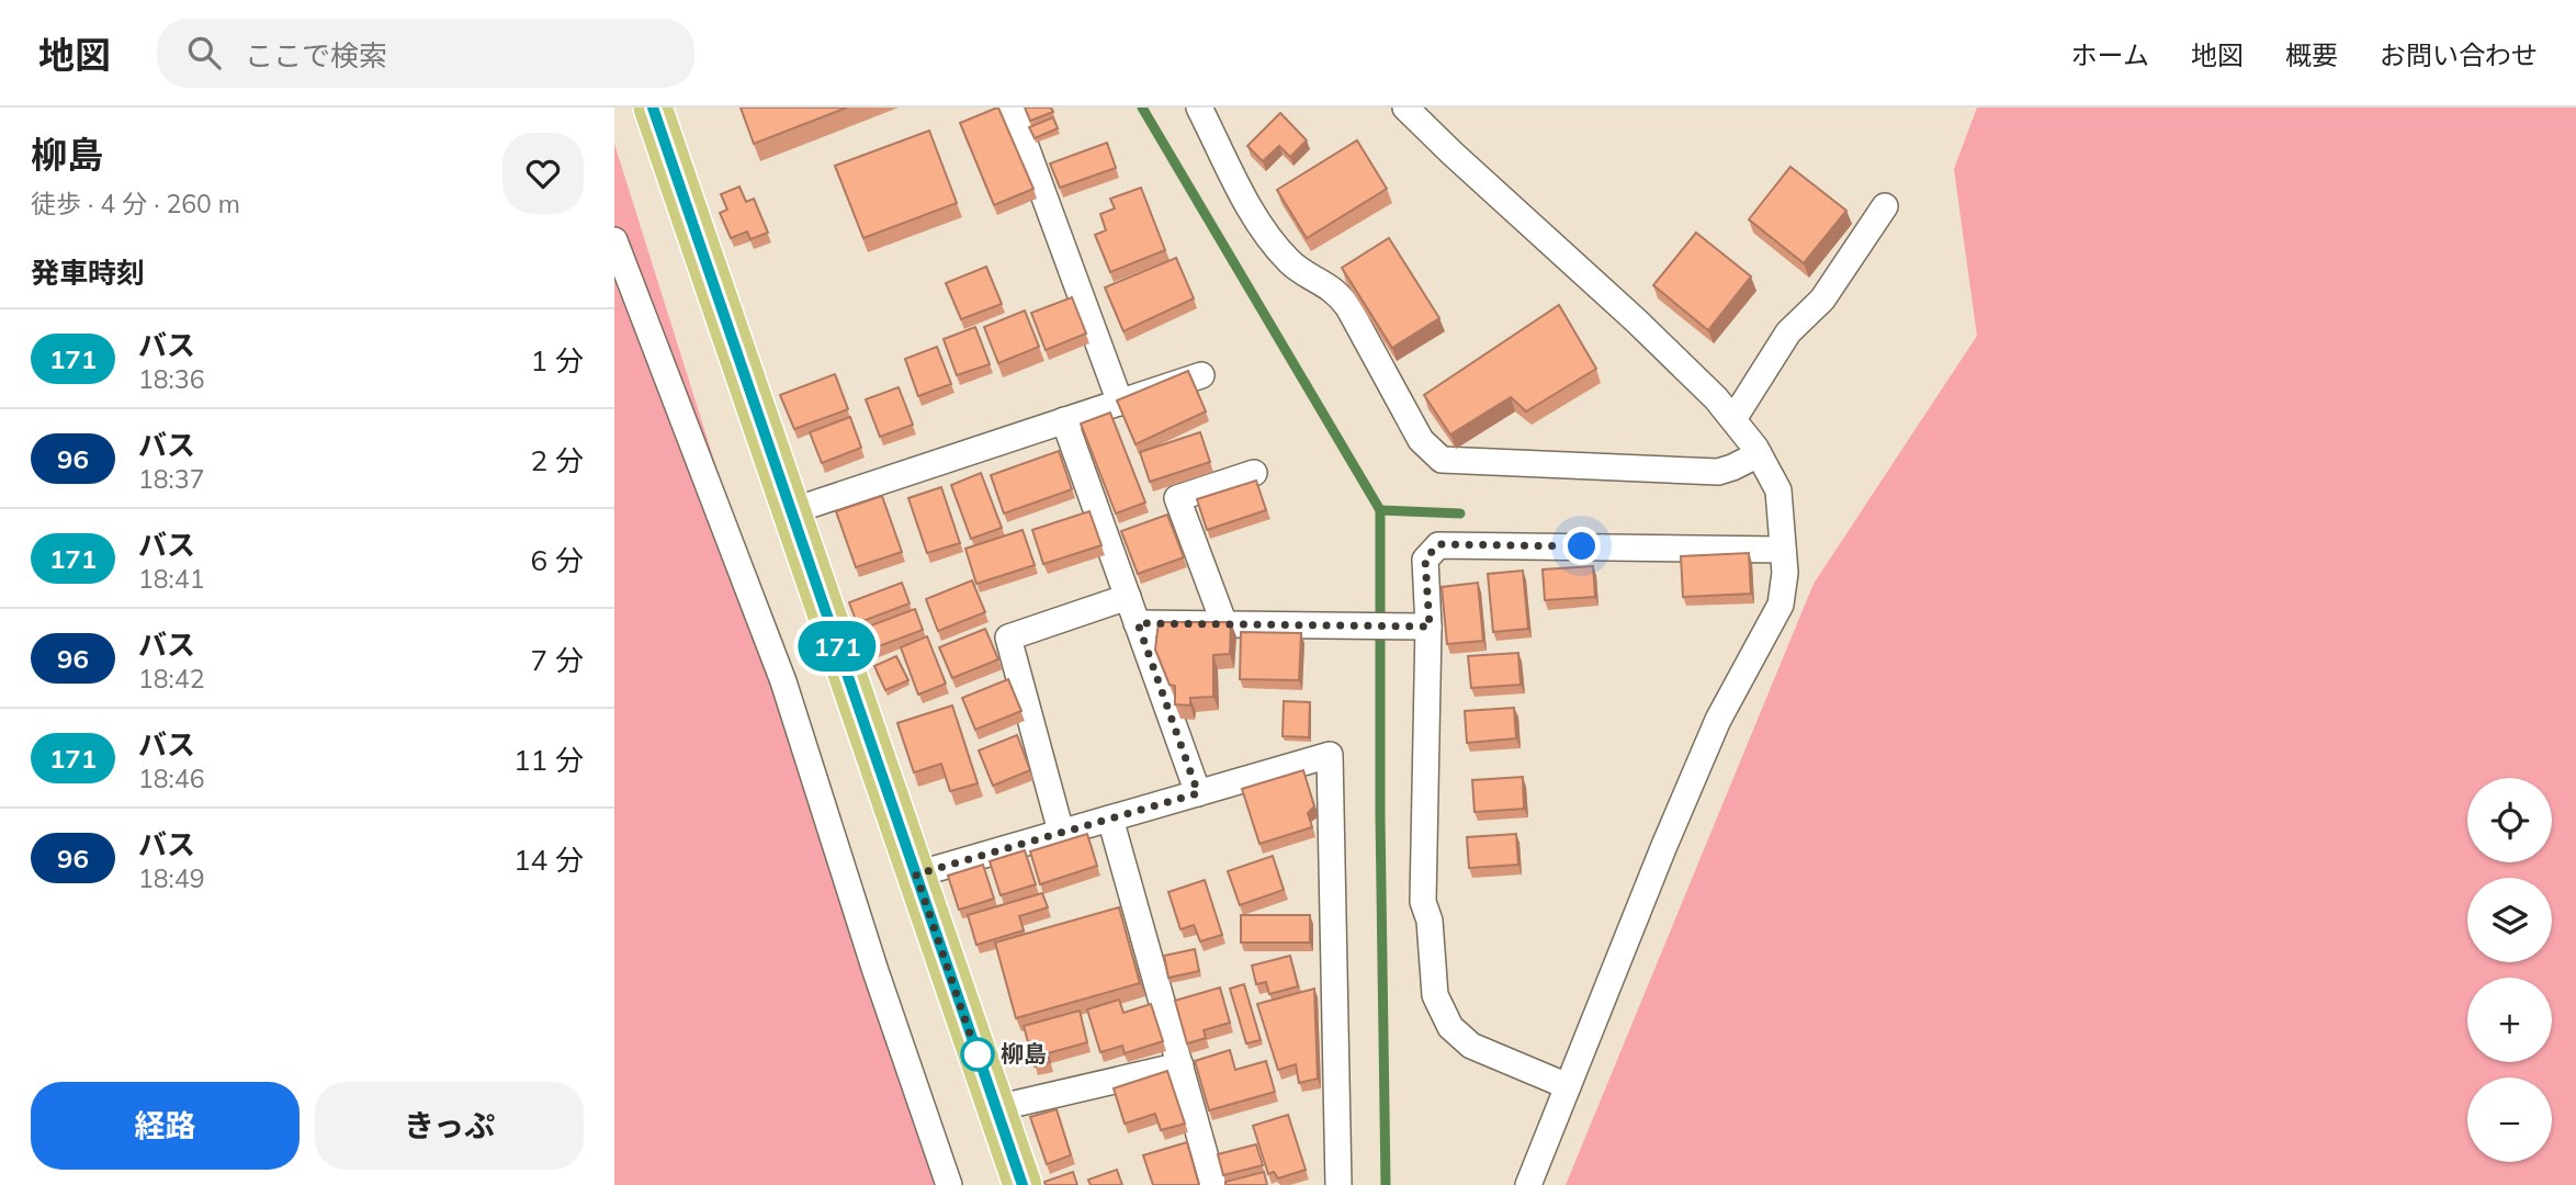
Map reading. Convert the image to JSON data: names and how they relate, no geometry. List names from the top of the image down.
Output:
{
  "places": ["柳島"],
  "lines": ["bus line 171"],
  "page": {
    "header": "地図",
    "search": "ここで検索",
    "nav": [
      "ホーム",
      "地図",
      "概要",
      "お問い合わせ"
    ],
    "heading": [
      ["柳島", "徒歩 · 4 分 · 260 m"],
      "発車時刻"
    ],
    "on_map": "171",
    "list": [
      {
        "mark": "171",
        "name": "バス",
        "note": "18:36",
        "value": "1 分"
      },
      {
        "mark": "96",
        "name": "バス",
        "note": "18:37",
        "value": "2 分"
      },
      {
        "mark": "171",
        "name": "バス",
        "note": "18:41",
        "value": "6 分"
      },
      {
        "mark": "96",
        "name": "バス",
        "note": "18:42",
        "value": "7 分"
      },
      {
        "mark": "171",
        "name": "バス",
        "note": "18:46",
        "value": "11 分"
      },
      {
        "mark": "96",
        "name": "バス",
        "note": "18:49",
        "value": "14 分"
      }
    ],
    "map_buttons": ["+", "−"],
    "buttons": ["経路", "きっぷ"]
  }
}
